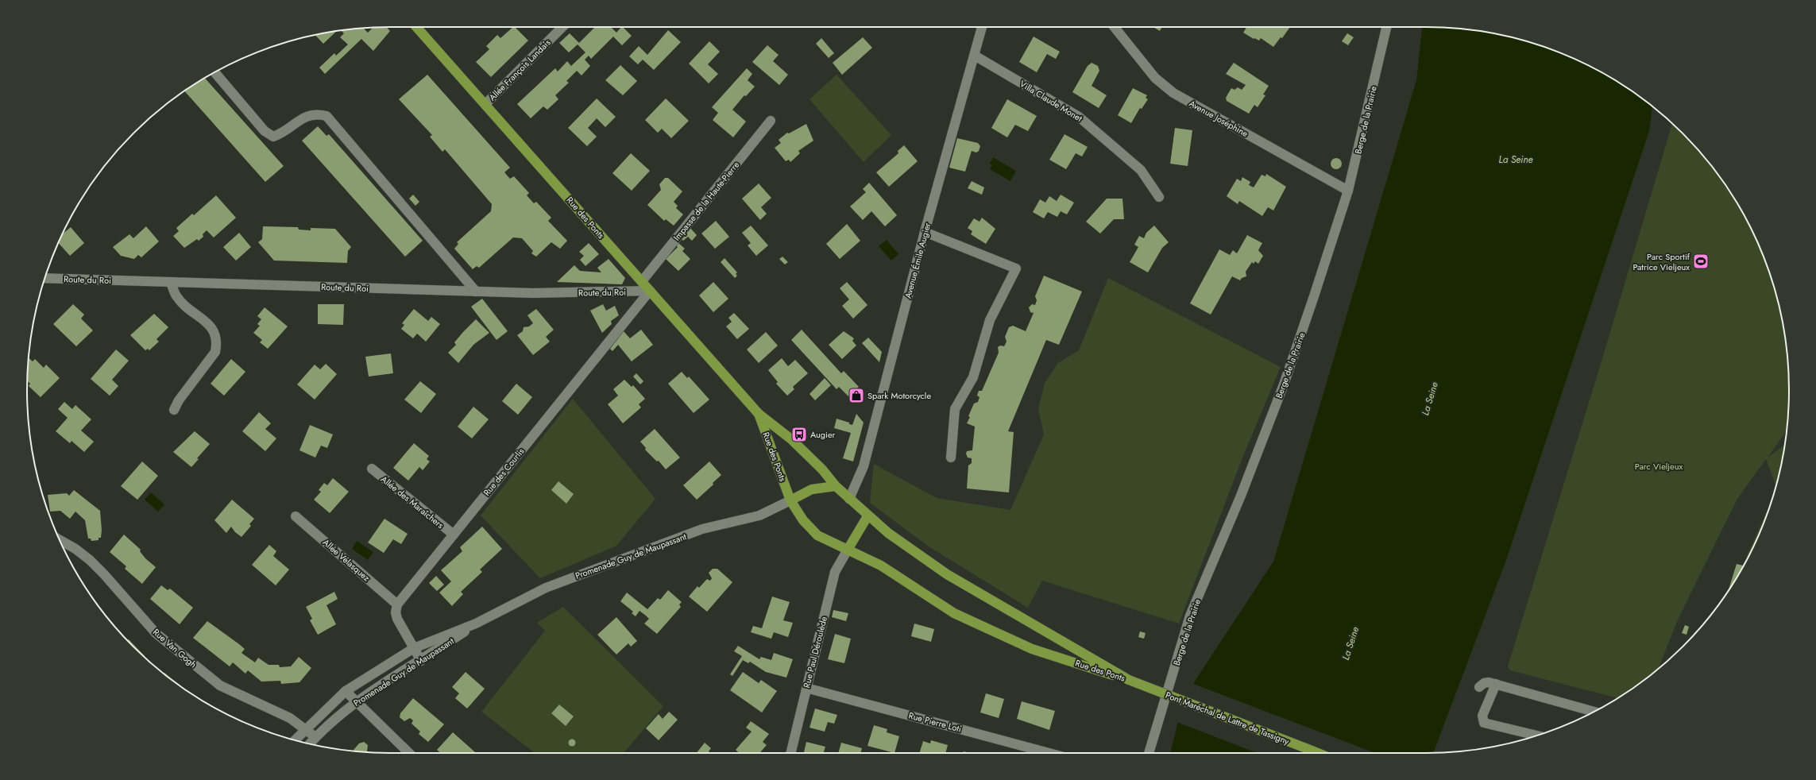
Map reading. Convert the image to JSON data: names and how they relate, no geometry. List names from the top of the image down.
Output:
{
  "streets": {
    "main road": ["Rue des Ponts", "Pont Maréchal de Lattre de Tassigny"],
    "street": [
      "Allée François Landais",
      "Villa Claude Monet",
      "Avenue Joséphine",
      "Berge de la Prairie",
      "Impasse de la Haute-Pierre",
      "Avenue Émile Augier",
      "Route du Roi",
      "Rue des Courlis",
      "Allée des Maraîchers",
      "Promenade Guy de Maupassant",
      "Allée Vélasquez",
      "Rue Van Gogh",
      "Rue Paul Déroulède",
      "Rue Pierre Loti"
    ]
  },
  "crossings": [
    ["Allée François Landais", "Rue des Ponts"],
    ["Villa Claude Monet", "Avenue Émile Augier"],
    ["Avenue Joséphine", "Berge de la Prairie"],
    ["Impasse de la Haute-Pierre", "Rue des Ponts"],
    ["Rue des Ponts", "Avenue Émile Augier"],
    ["Rue des Ponts", "Route du Roi"],
    ["Rue des Ponts", "Rue des Courlis"],
    ["Rue des Ponts", "Promenade Guy de Maupassant"],
    ["Rue des Ponts", "Rue Paul Déroulède"],
    ["Rue des Ponts", "Pont Maréchal de Lattre de Tassigny"],
    ["Route du Roi", "Rue des Courlis"],
    ["Rue des Courlis", "Allée des Maraîchers"],
    ["Rue des Courlis", "Allée Vélasquez"],
    ["Promenade Guy de Maupassant", "Rue Van Gogh"],
    ["Rue Paul Déroulède", "Rue Pierre Loti"]
  ],
  "water": ["La Seine"],
  "parks": ["Parc Vieljeux"],
  "places": {
    "sports": ["Parc Sportif Patrice Vieljeux"],
    "shop": ["Spark Motorcycle"],
    "bus stop": ["Augier"]
  }
}
